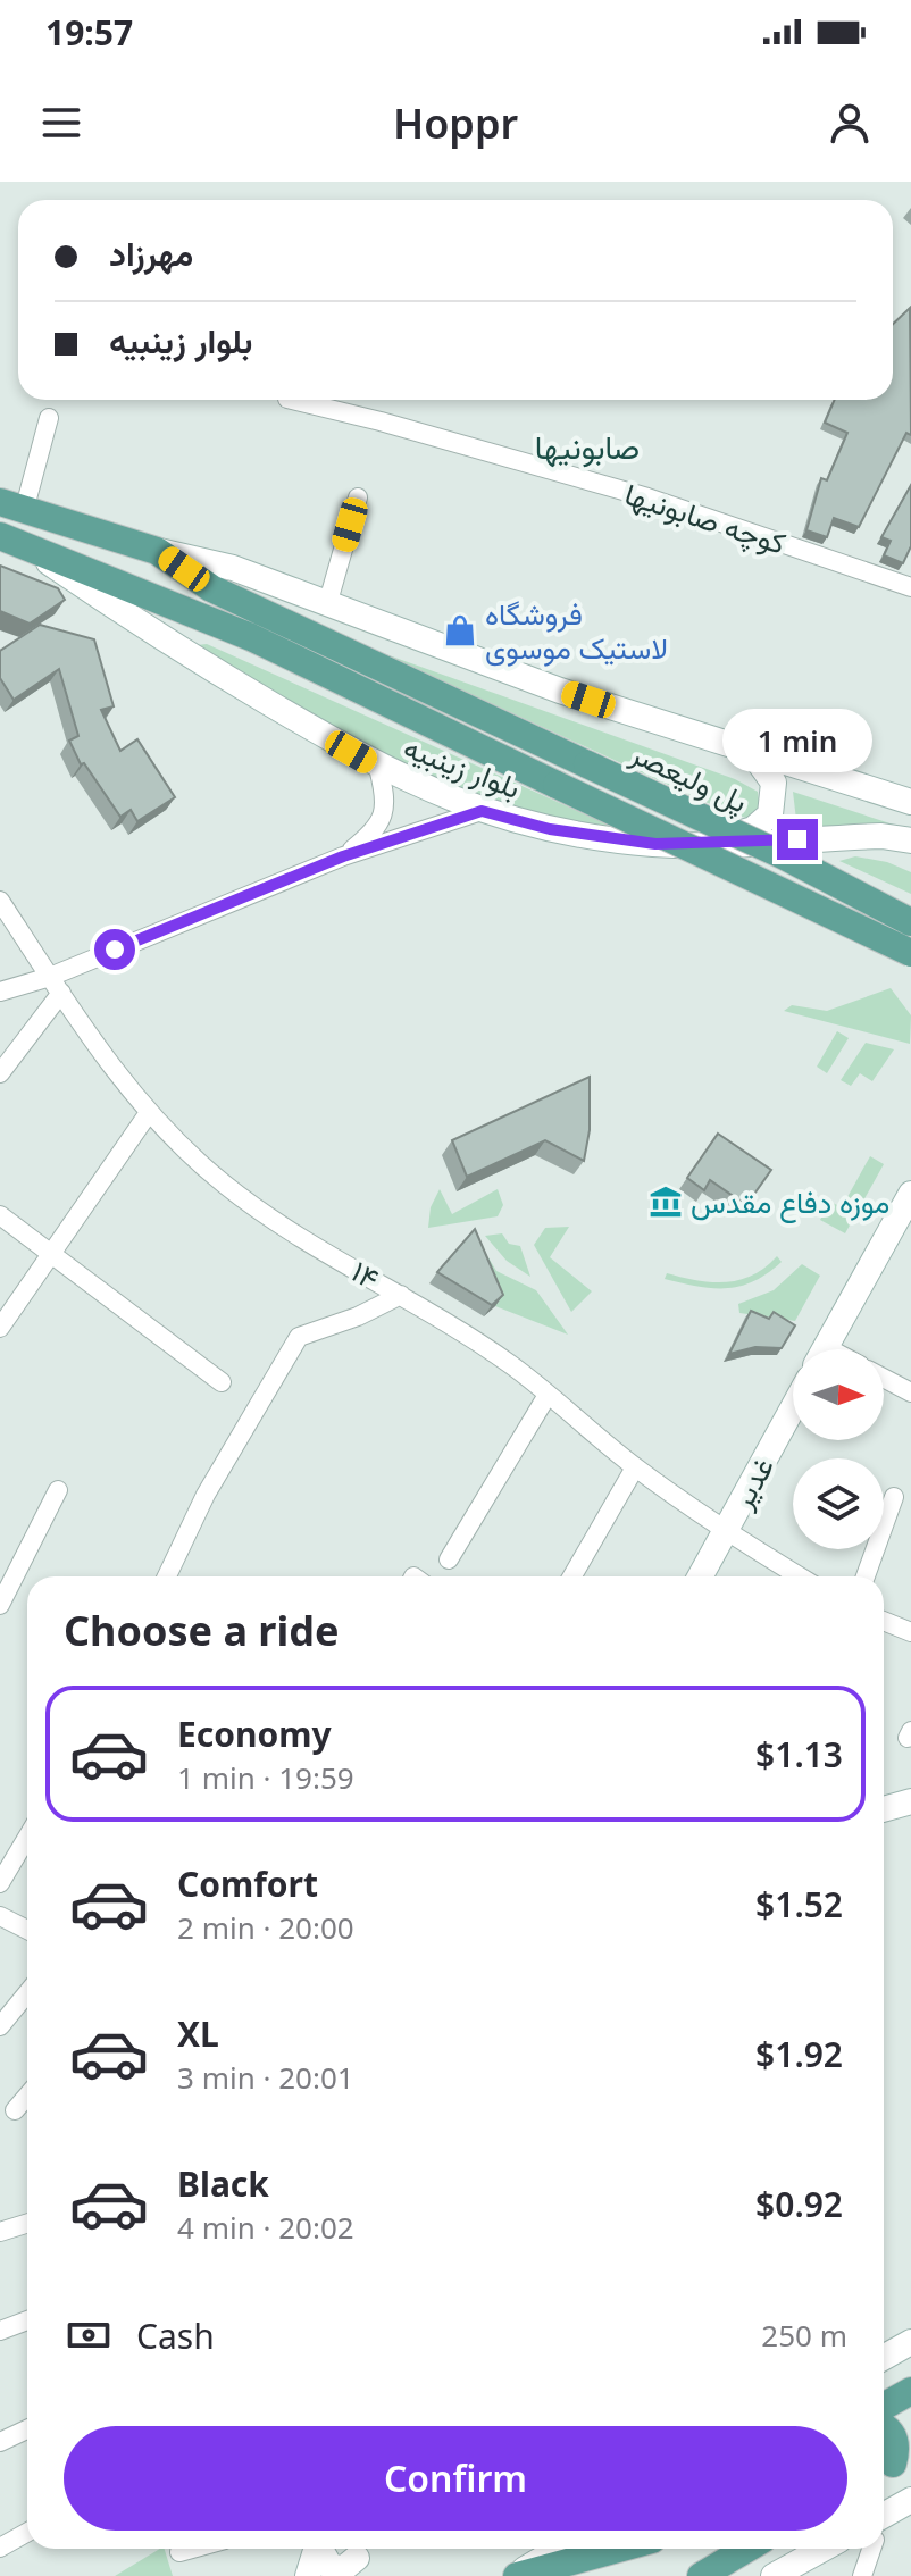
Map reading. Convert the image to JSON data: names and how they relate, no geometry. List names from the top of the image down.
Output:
{
  "streets": {
    "main road": ["بلوار زینبیه", "پل ولیعصر", "غدیر"],
    "street": ["کوچه صابونیها", "۱۴"]
  },
  "crossings": [
    ["۱۴", "غدیر"]
  ],
  "districts": ["صابونیها"],
  "places": {
    "shop": ["فروشگاه لاستیک موسوی"],
    "museum": ["موزه دفاع مقدس"]
  },
  "north": "right",
  "page": {
    "status": "19:57",
    "header": "Hoppr",
    "banner": ["مهرزاد", "بلوار زینبیه"],
    "bubble": "1 min",
    "heading": "Choose a ride",
    "list": [
      {
        "name": "Economy",
        "note": "1 min · 19:59",
        "value": "$1.13"
      },
      {
        "name": "Comfort",
        "note": "2 min · 20:00",
        "value": "$1.52"
      },
      {
        "name": "XL",
        "note": "3 min · 20:01",
        "value": "$1.92"
      },
      {
        "name": "Black",
        "note": "4 min · 20:02",
        "value": "$0.92"
      }
    ],
    "pay": ["Cash", "250 m"],
    "buttons": "Confirm"
  }
}
